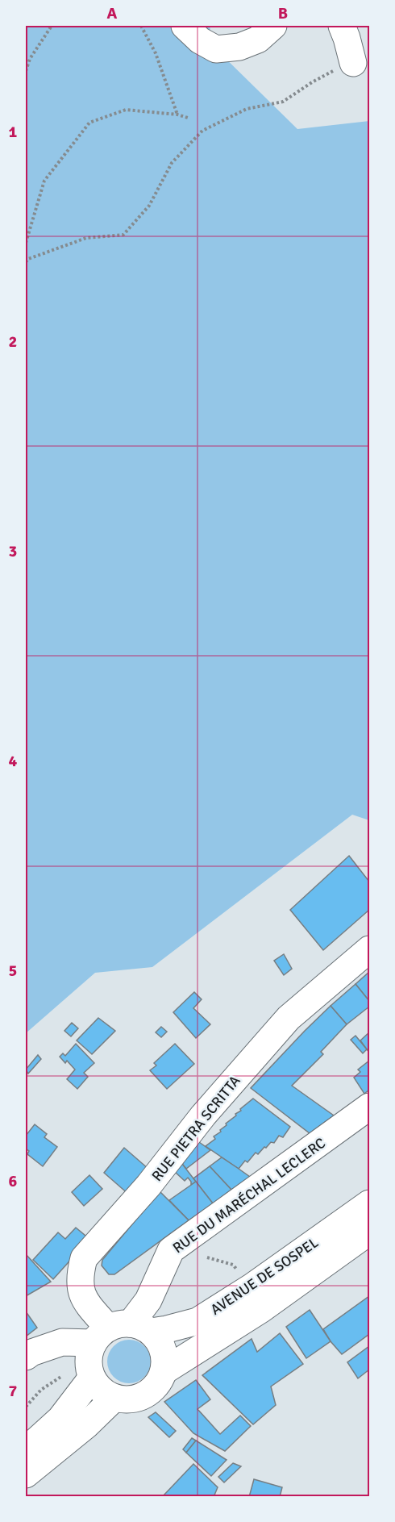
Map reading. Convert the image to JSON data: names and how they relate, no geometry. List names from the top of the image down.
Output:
{
  "streets": {
    "main road": ["RUE PIETRA SCRITTA", "RUE DU MARÉCHAL LECLERC", "AVENUE DE SOSPEL"]
  },
  "crossings": [
    ["RUE PIETRA SCRITTA", "RUE DU MARÉCHAL LECLERC"],
    ["RUE PIETRA SCRITTA", "AVENUE DE SOSPEL"],
    ["RUE DU MARÉCHAL LECLERC", "AVENUE DE SOSPEL"]
  ],
  "grid": {
    "columns": ["A", "B"],
    "rows": [
      "1",
      "2",
      "3",
      "4",
      "5",
      "6",
      "7"
    ]
  }
}
